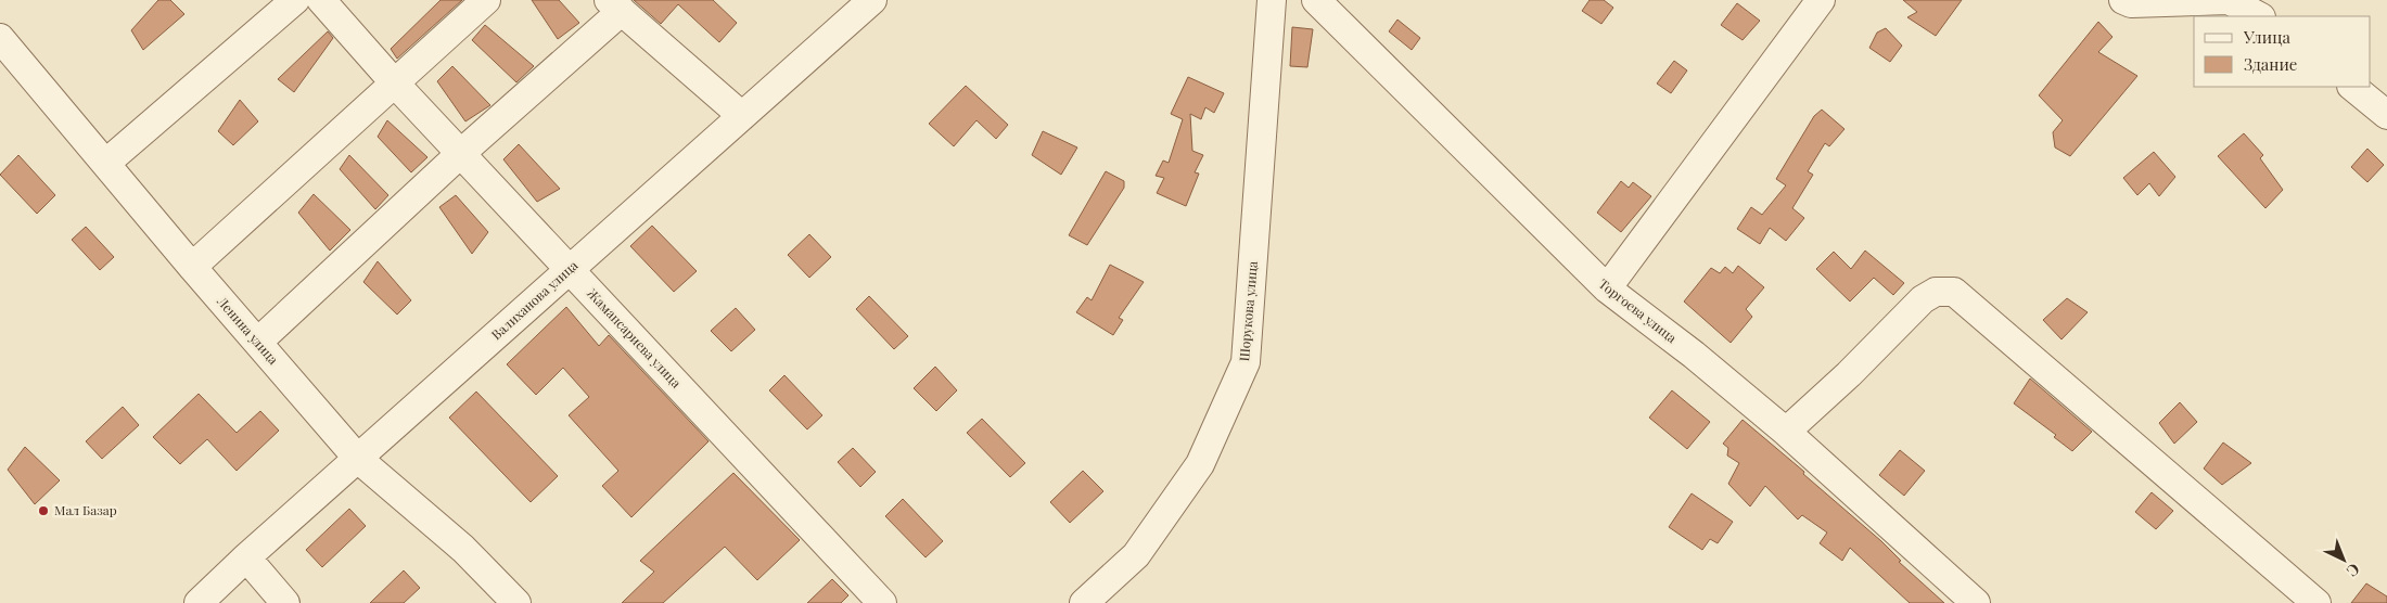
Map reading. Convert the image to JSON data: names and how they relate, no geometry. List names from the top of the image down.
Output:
{
  "streets": {
    "street": [
      "Валиханова улица",
      "Шорукова улица",
      "Торгоева улица",
      "Ленина улица",
      "Жамансариева улица"
    ]
  },
  "crossings": [
    ["Валиханова улица", "Ленина улица"],
    ["Валиханова улица", "Жамансариева улица"]
  ],
  "places": ["Мал Базар"],
  "legend": ["Улица", "Здание"],
  "north": "bottom right"
}
